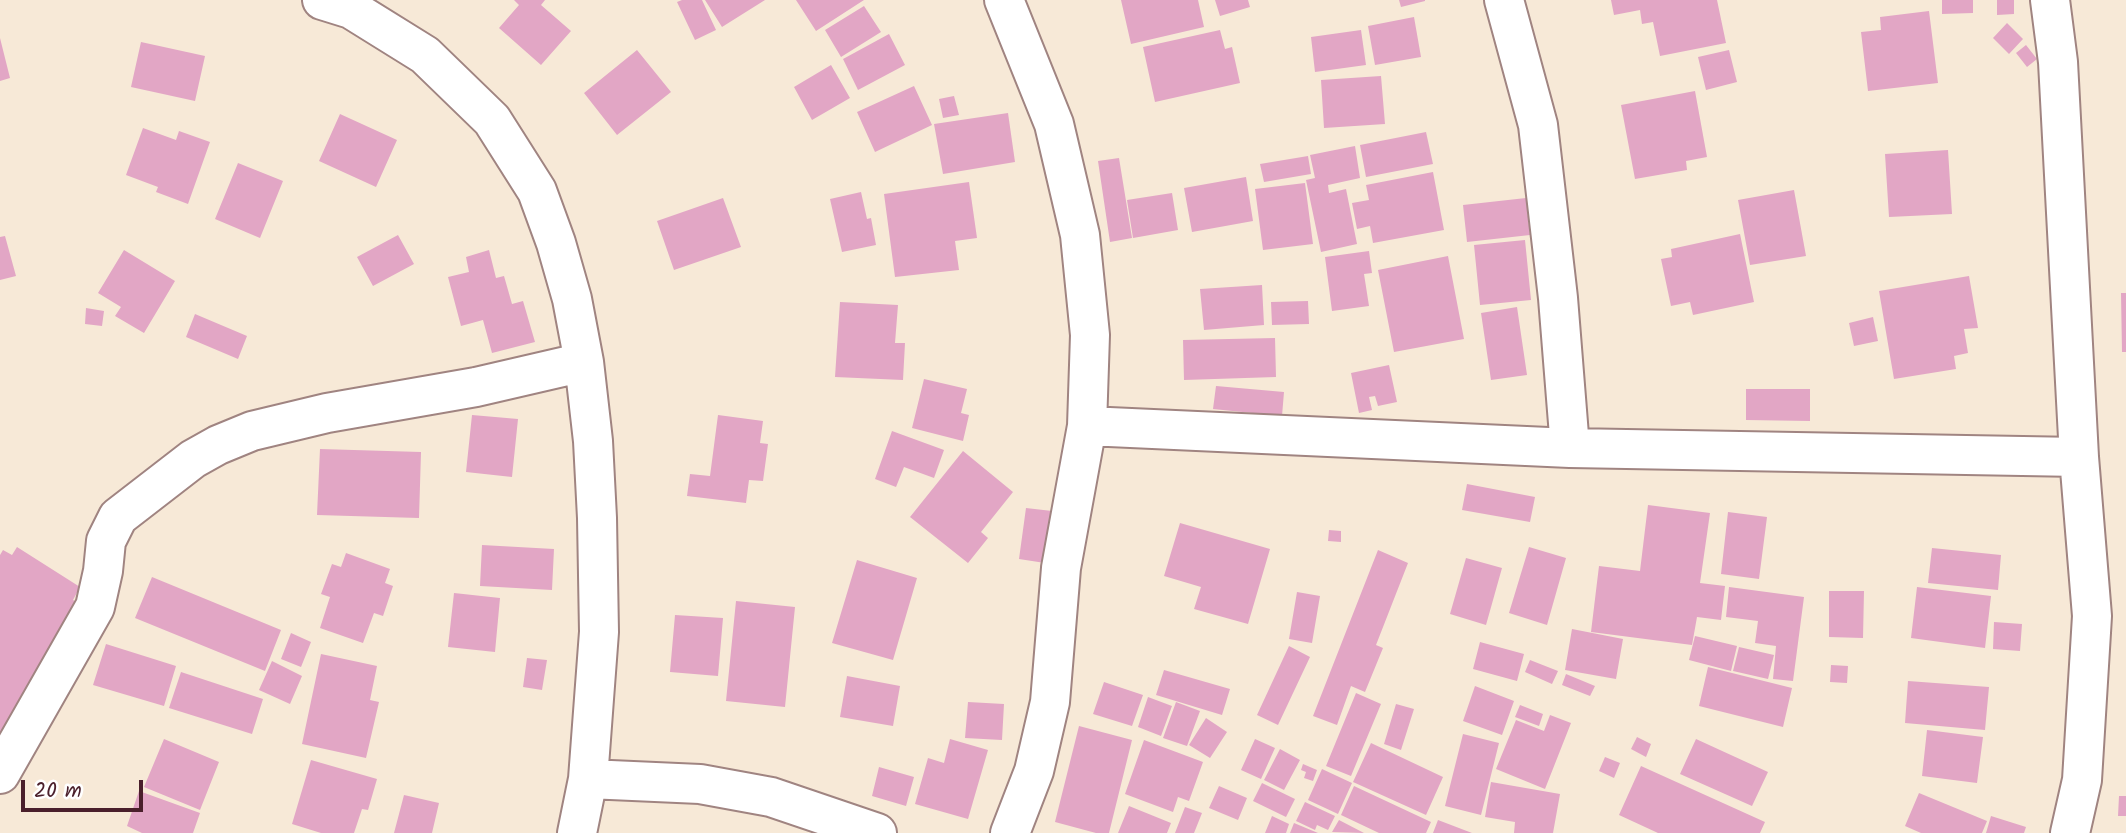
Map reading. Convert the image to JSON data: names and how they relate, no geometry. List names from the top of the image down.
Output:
{
  "scale_bar": "20 m"
}
